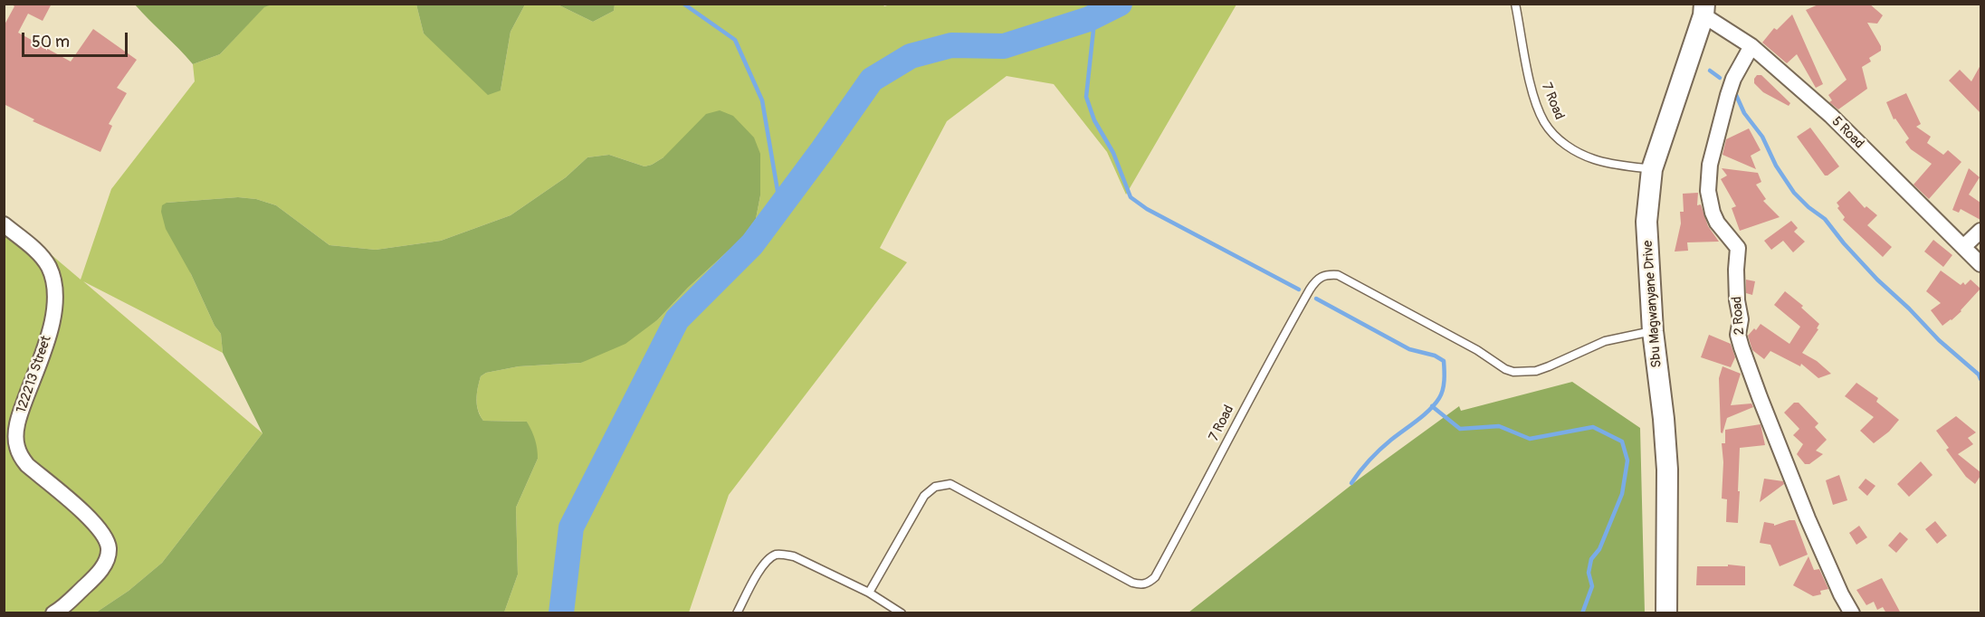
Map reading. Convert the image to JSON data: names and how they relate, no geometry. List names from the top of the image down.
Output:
{
  "streets": {
    "main road": ["Sbu Magwanyane Drive"],
    "street": ["5 Road", "2 Road", "122213 Street"],
    "lane": ["7 Road"]
  },
  "crossings": [
    ["7 Road", "Sbu Magwanyane Drive"],
    ["5 Road", "Sbu Magwanyane Drive"],
    ["5 Road", "2 Road"]
  ],
  "scale_bar": "50 m"
}
